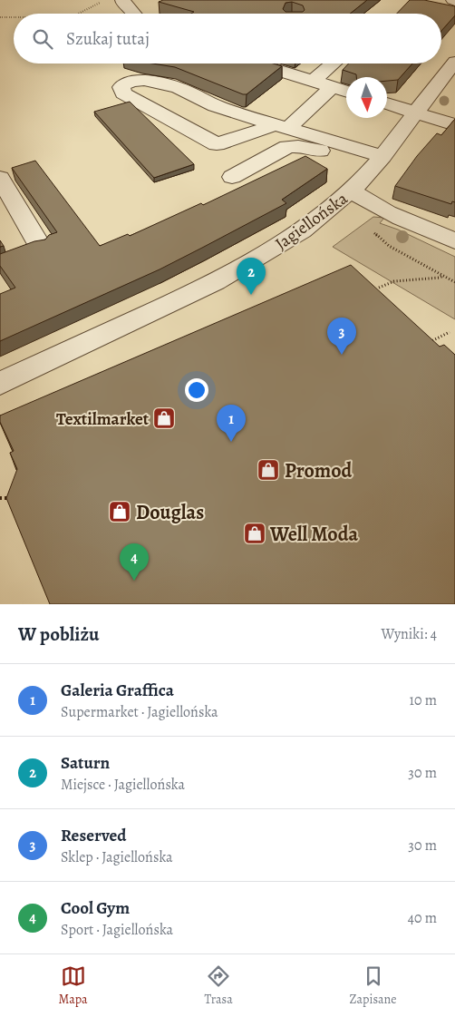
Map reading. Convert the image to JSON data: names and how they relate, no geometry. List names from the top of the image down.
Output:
{
  "streets": {
    "street": ["Jagiellońska"]
  },
  "places": {
    "shop": [
      "Textilmarket",
      "Promod",
      "Douglas",
      "Well Moda"
    ]
  },
  "north": "bottom",
  "page": {
    "search": "Szukaj tutaj",
    "pins": [
      "2",
      "3",
      "1",
      "4"
    ],
    "heading": ["W pobliżu", "Wyniki: 4"],
    "list": [
      {
        "mark": "1",
        "name": "Galeria Graffica",
        "note": "Supermarket · Jagiellońska",
        "value": "10 m"
      },
      {
        "mark": "2",
        "name": "Saturn",
        "note": "Miejsce · Jagiellońska",
        "value": "30 m"
      },
      {
        "mark": "3",
        "name": "Reserved",
        "note": "Sklep · Jagiellońska",
        "value": "30 m"
      },
      {
        "mark": "4",
        "name": "Cool Gym",
        "note": "Sport · Jagiellońska",
        "value": "40 m"
      }
    ],
    "nav": ["Mapa", "Trasa", "Zapisane"]
  }
}
